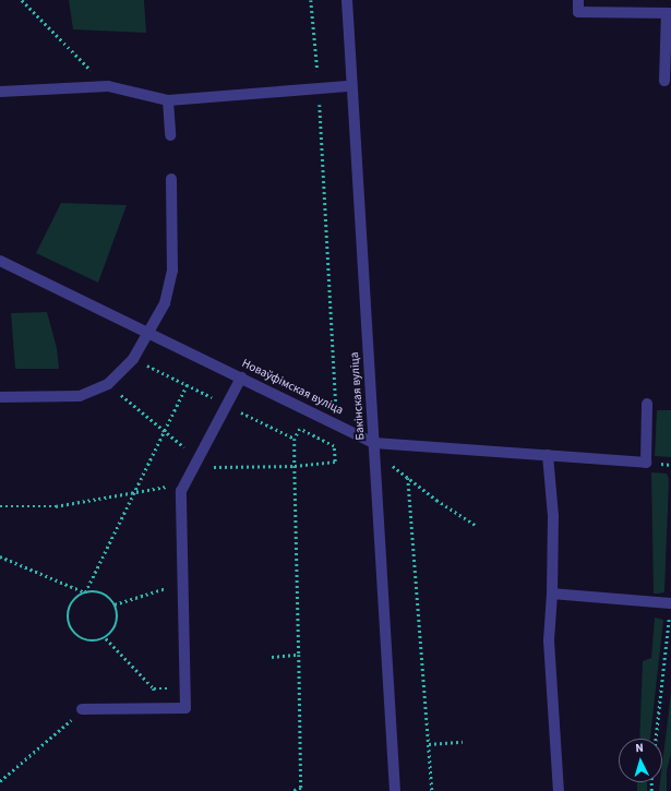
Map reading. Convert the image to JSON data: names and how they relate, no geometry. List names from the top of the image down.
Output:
{
  "streets": {
    "street": ["Новаўфімская вуліца", "Бакінская вуліца"]
  },
  "crossings": [
    ["Новаўфімская вуліца", "Бакінская вуліца"]
  ],
  "north": "top"
}
